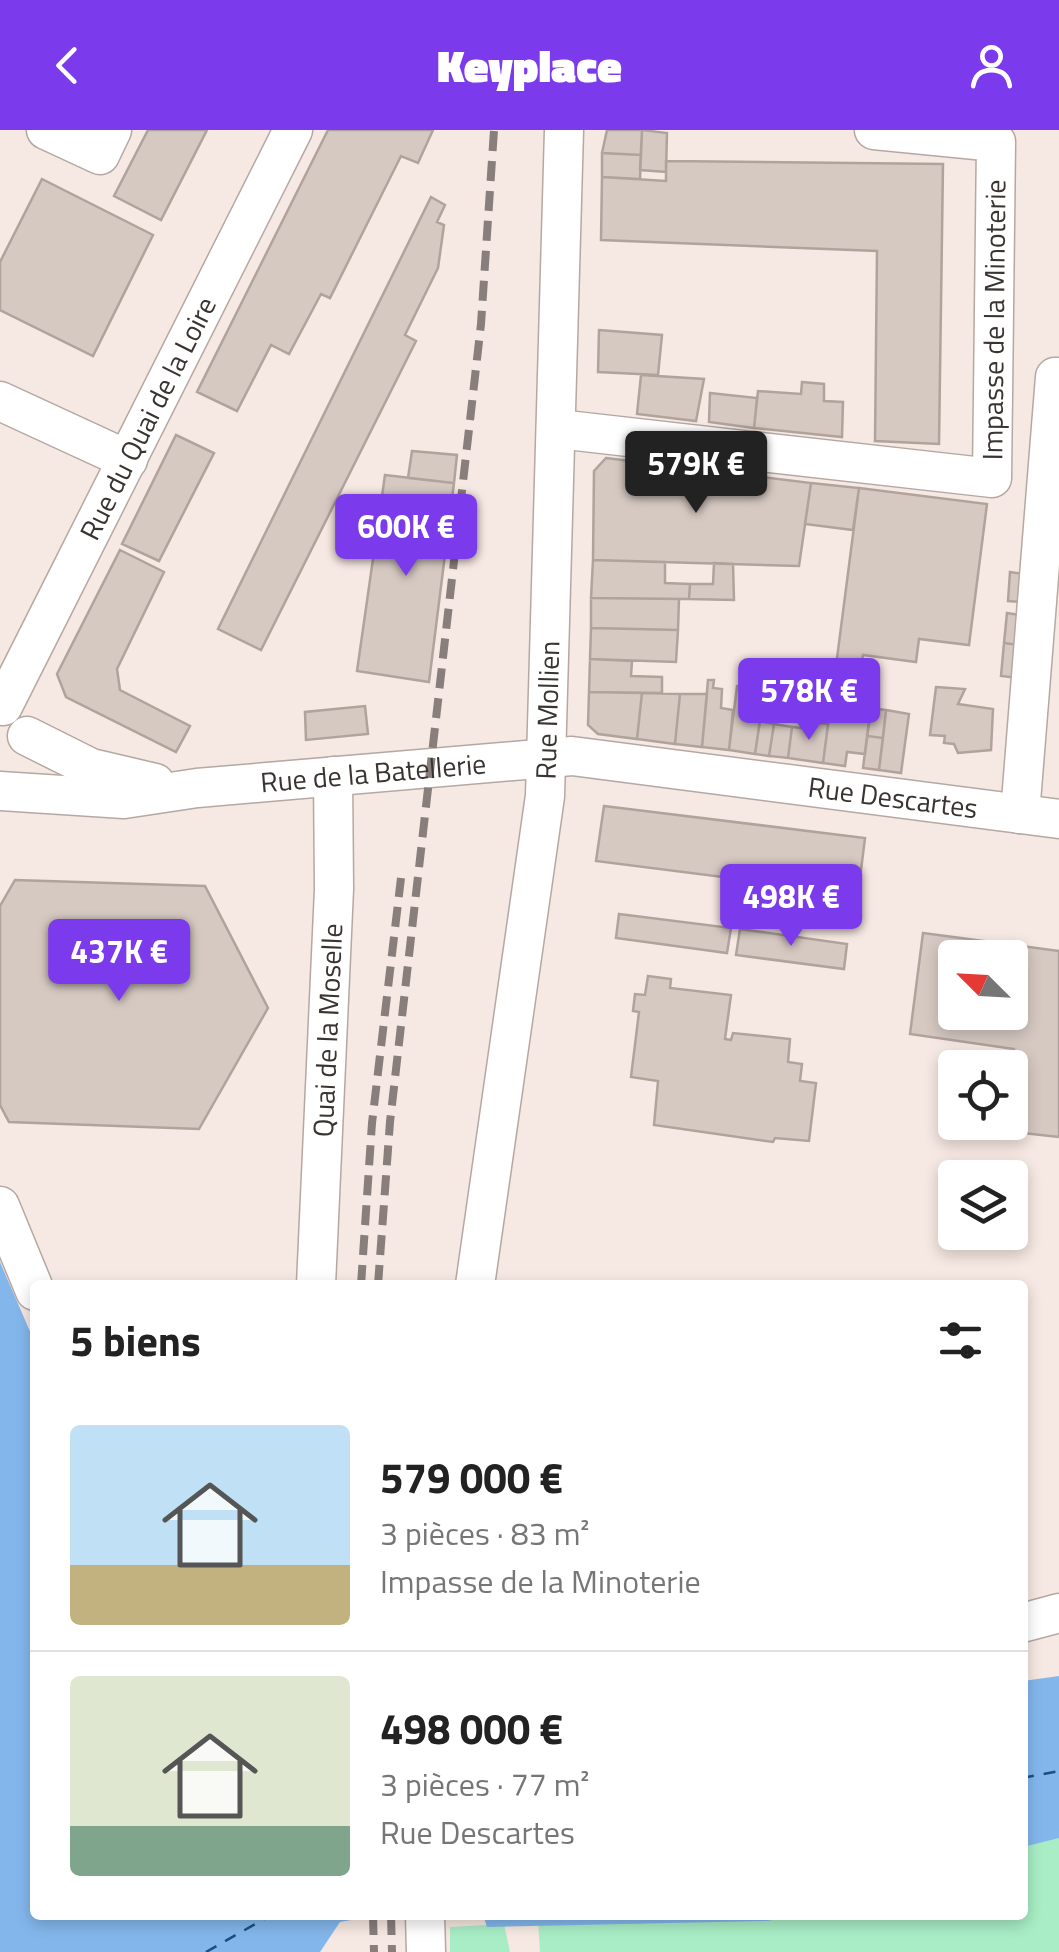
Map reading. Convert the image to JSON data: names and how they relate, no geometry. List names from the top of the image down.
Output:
{
  "streets": {
    "street": [
      "Impasse de la Minoterie",
      "Rue du Quai de la Loire",
      "Rue Mollien",
      "Rue de la Batellerie",
      "Rue Descartes",
      "Quai de la Moselle"
    ]
  },
  "crossings": [
    ["Impasse de la Minoterie", "Rue Mollien"],
    ["Rue Mollien", "Rue de la Batellerie"],
    ["Rue Mollien", "Rue Descartes"],
    ["Rue de la Batellerie", "Rue Descartes"],
    ["Rue de la Batellerie", "Quai de la Moselle"]
  ],
  "north": "top left",
  "page": {
    "header": "Keyplace",
    "price": [
      "579K €",
      "600K €",
      "578K €",
      "498K €",
      "437K €"
    ],
    "heading": "5 biens",
    "list": [
      {
        "name": "579 000 €",
        "note": "3 pièces · 83 m² · Impasse de la Minoterie"
      },
      {
        "name": "498 000 €",
        "note": "3 pièces · 77 m² · Rue Descartes"
      }
    ]
  }
}
